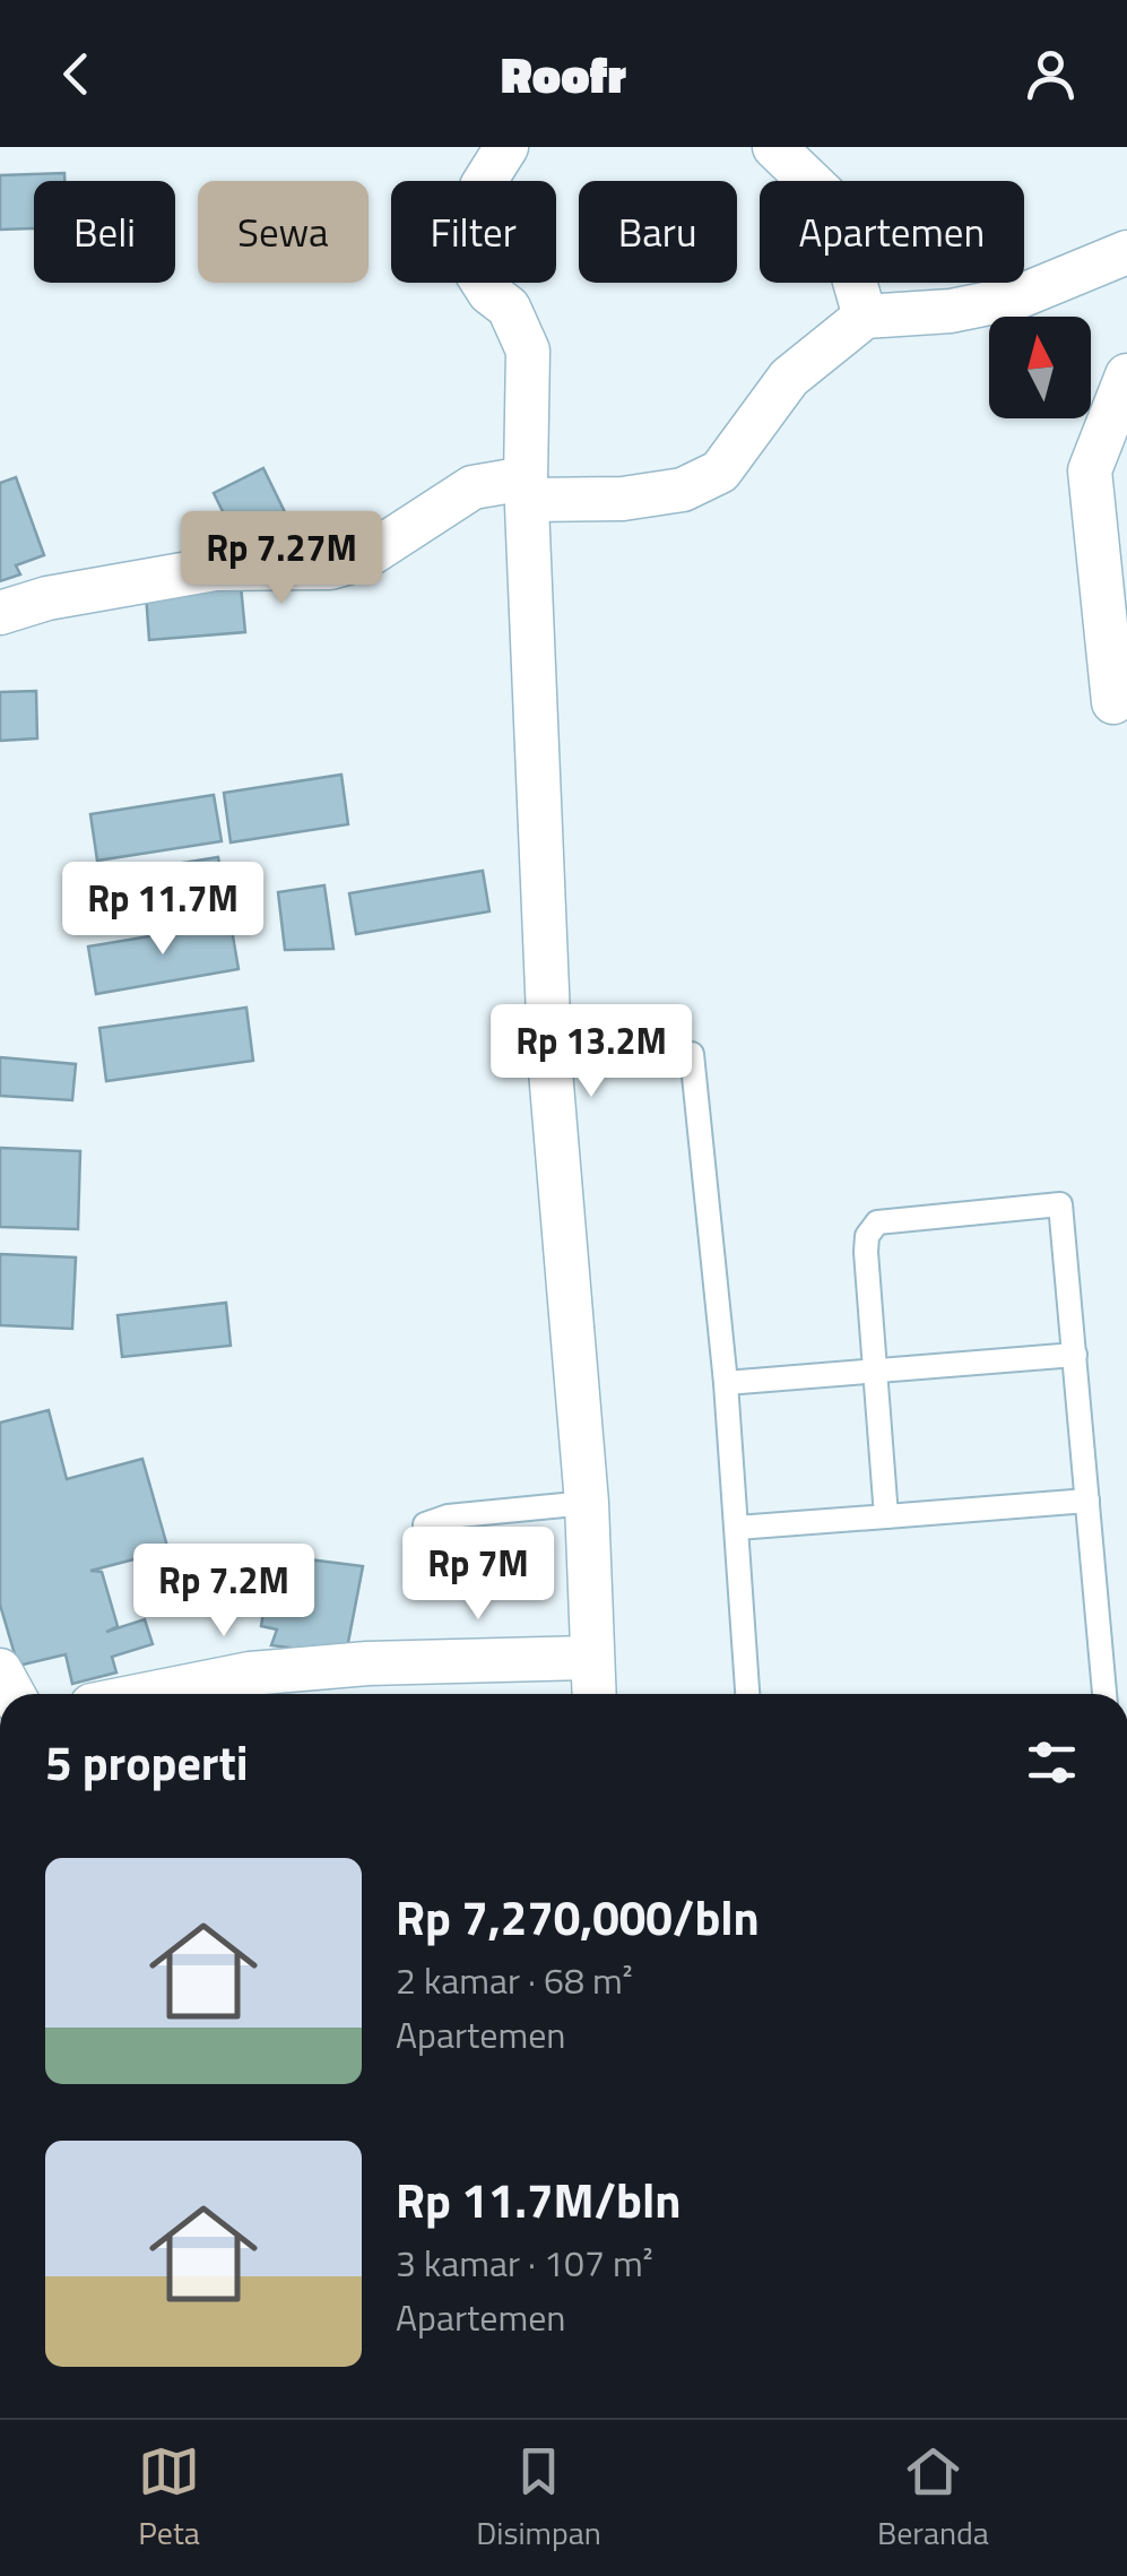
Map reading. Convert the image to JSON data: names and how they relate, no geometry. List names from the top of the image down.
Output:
{
  "north": "top",
  "page": {
    "header": "Roofr",
    "chip": [
      "Beli",
      "Sewa",
      "Filter",
      "Baru",
      "Apartemen"
    ],
    "price": [
      "Rp 7.27M",
      "Rp 11.7M",
      "Rp 13.2M",
      "Rp 7M",
      "Rp 7.2M"
    ],
    "heading": "5 properti",
    "list": [
      {
        "name": "Rp 7,270,000/bln",
        "note": "2 kamar · 68 m² · Apartemen"
      },
      {
        "name": "Rp 11.7M/bln",
        "note": "3 kamar · 107 m² · Apartemen"
      }
    ],
    "tabs": ["Peta", "Disimpan", "Beranda"]
  }
}
